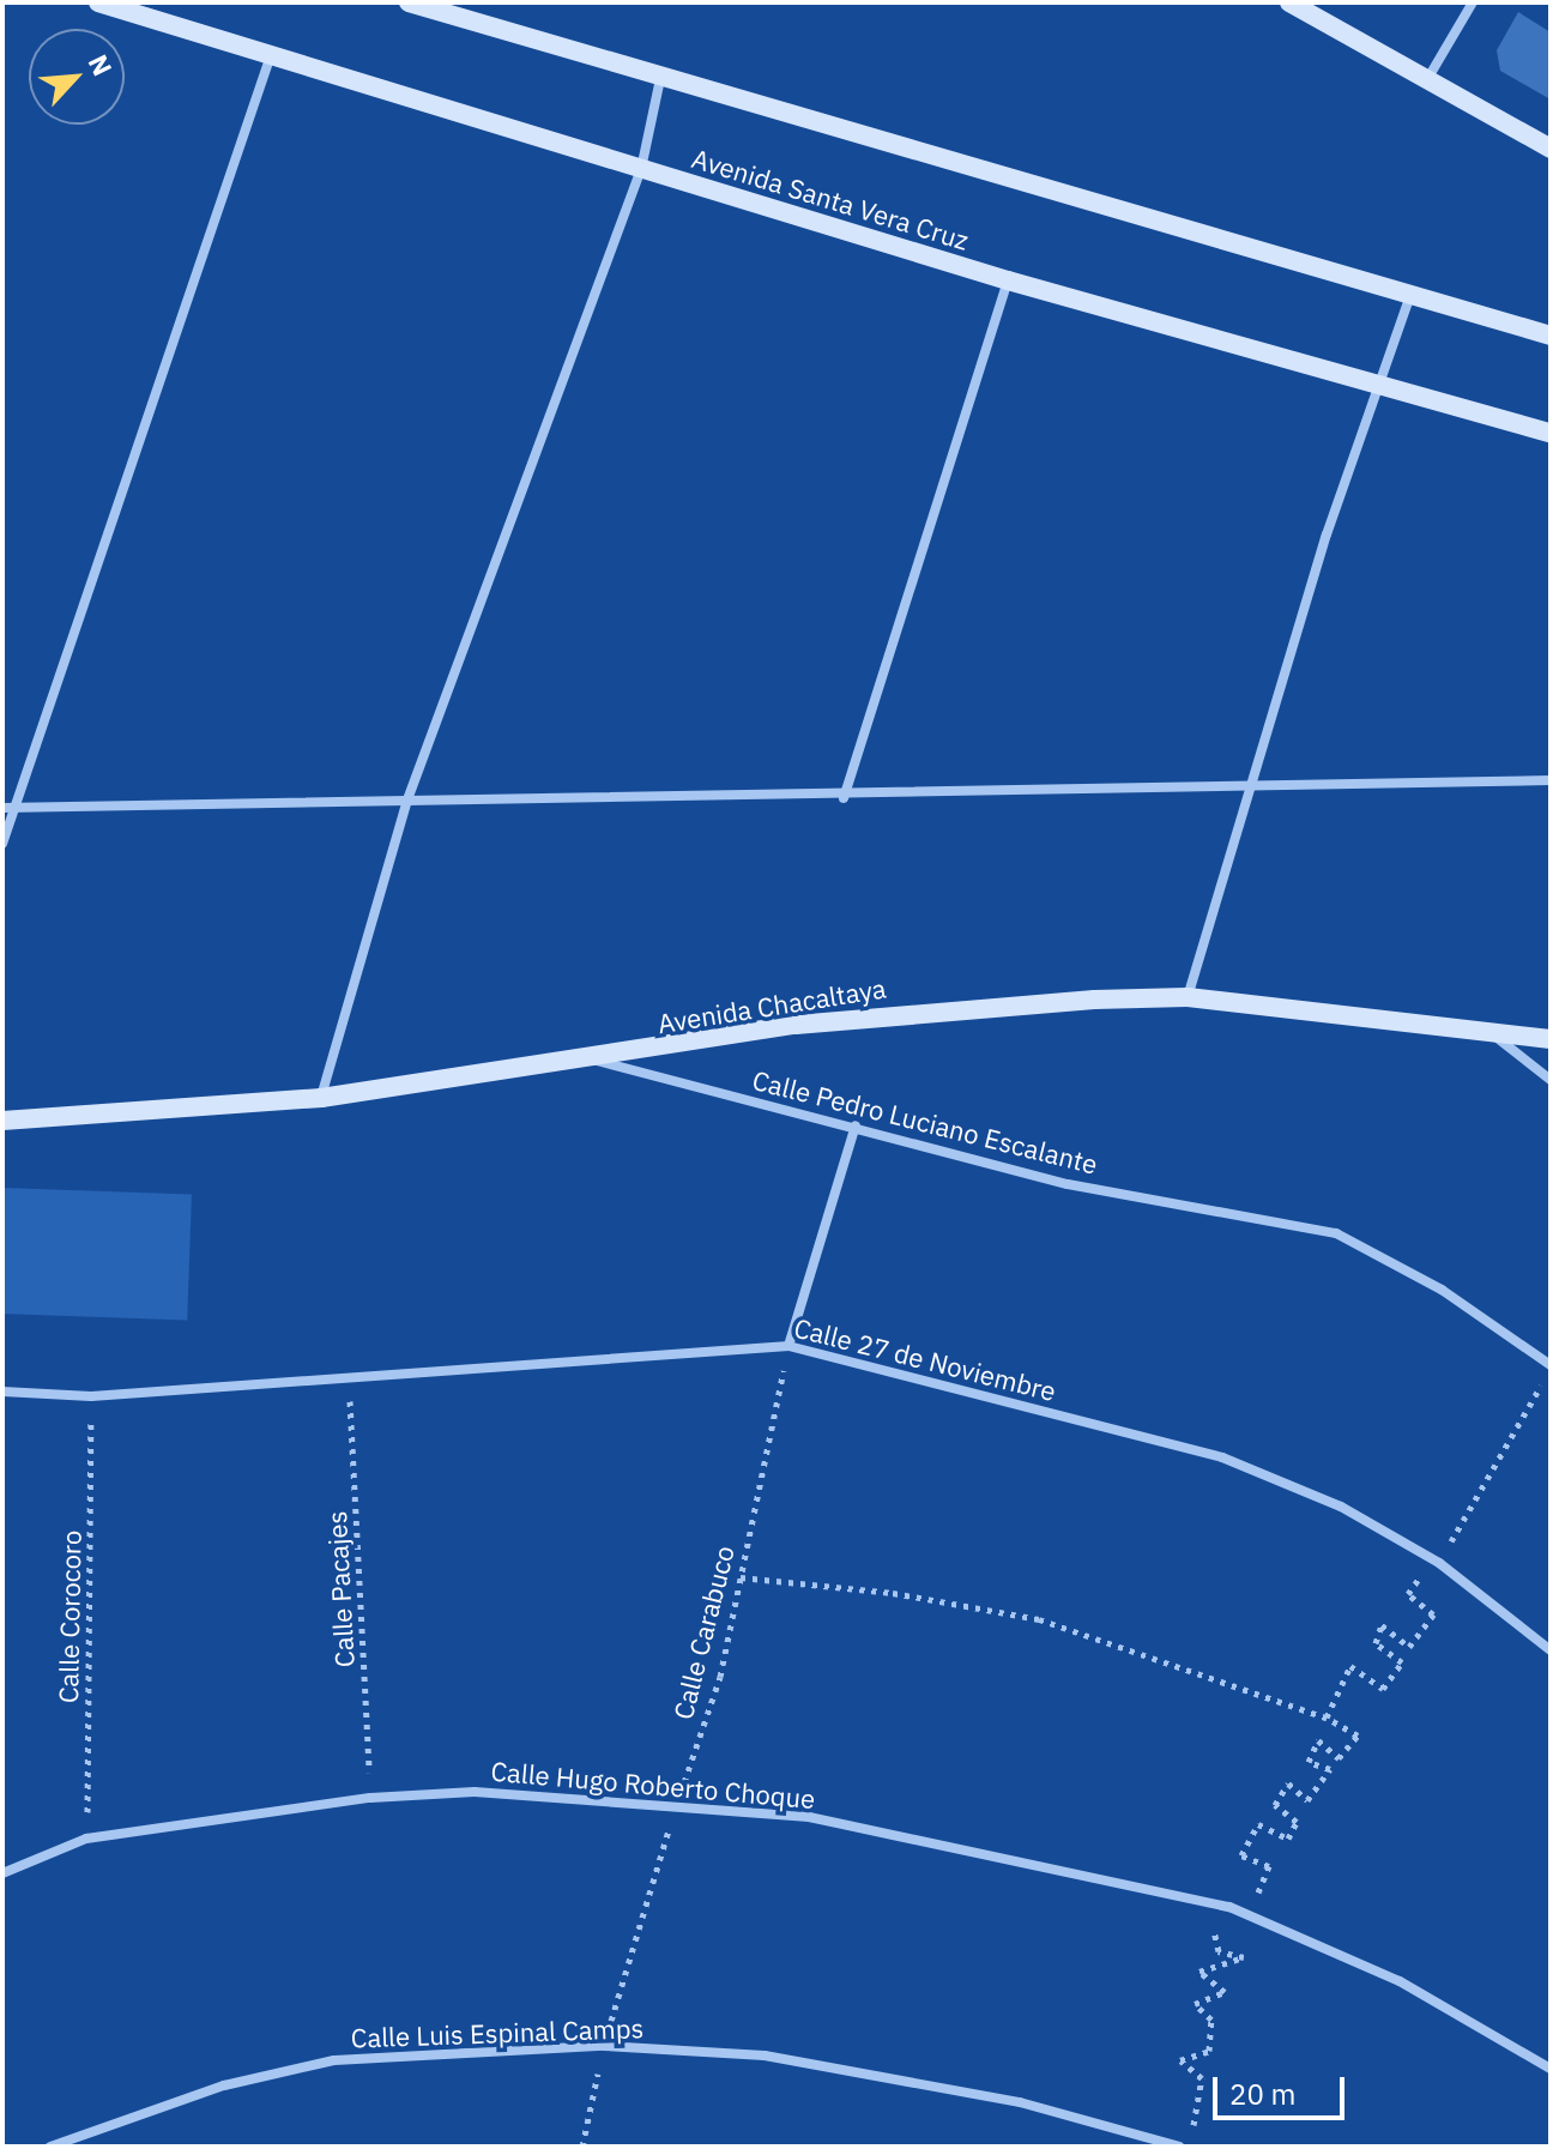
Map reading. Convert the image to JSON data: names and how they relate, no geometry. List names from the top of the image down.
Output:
{
  "streets": {
    "street": [
      "Avenida Santa Vera Cruz",
      "Avenida Chacaltaya",
      "Calle Pedro Luciano Escalante",
      "Calle 27 de Noviembre",
      "Calle Hugo Roberto Choque",
      "Calle Luis Espinal Camps"
    ],
    "path": ["Calle Pacajes", "Calle Corocoro", "Calle Carabuco"]
  },
  "crossings": [
    ["Avenida Chacaltaya", "Calle Pedro Luciano Escalante"],
    ["Calle 27 de Noviembre", "Calle Pacajes"],
    ["Calle 27 de Noviembre", "Calle Corocoro"],
    ["Calle 27 de Noviembre", "Calle Carabuco"],
    ["Calle Pacajes", "Calle Hugo Roberto Choque"],
    ["Calle Corocoro", "Calle Hugo Roberto Choque"],
    ["Calle Carabuco", "Calle Hugo Roberto Choque"],
    ["Calle Carabuco", "Calle Luis Espinal Camps"]
  ],
  "scale_bar": "20 m",
  "north": "top right"
}
